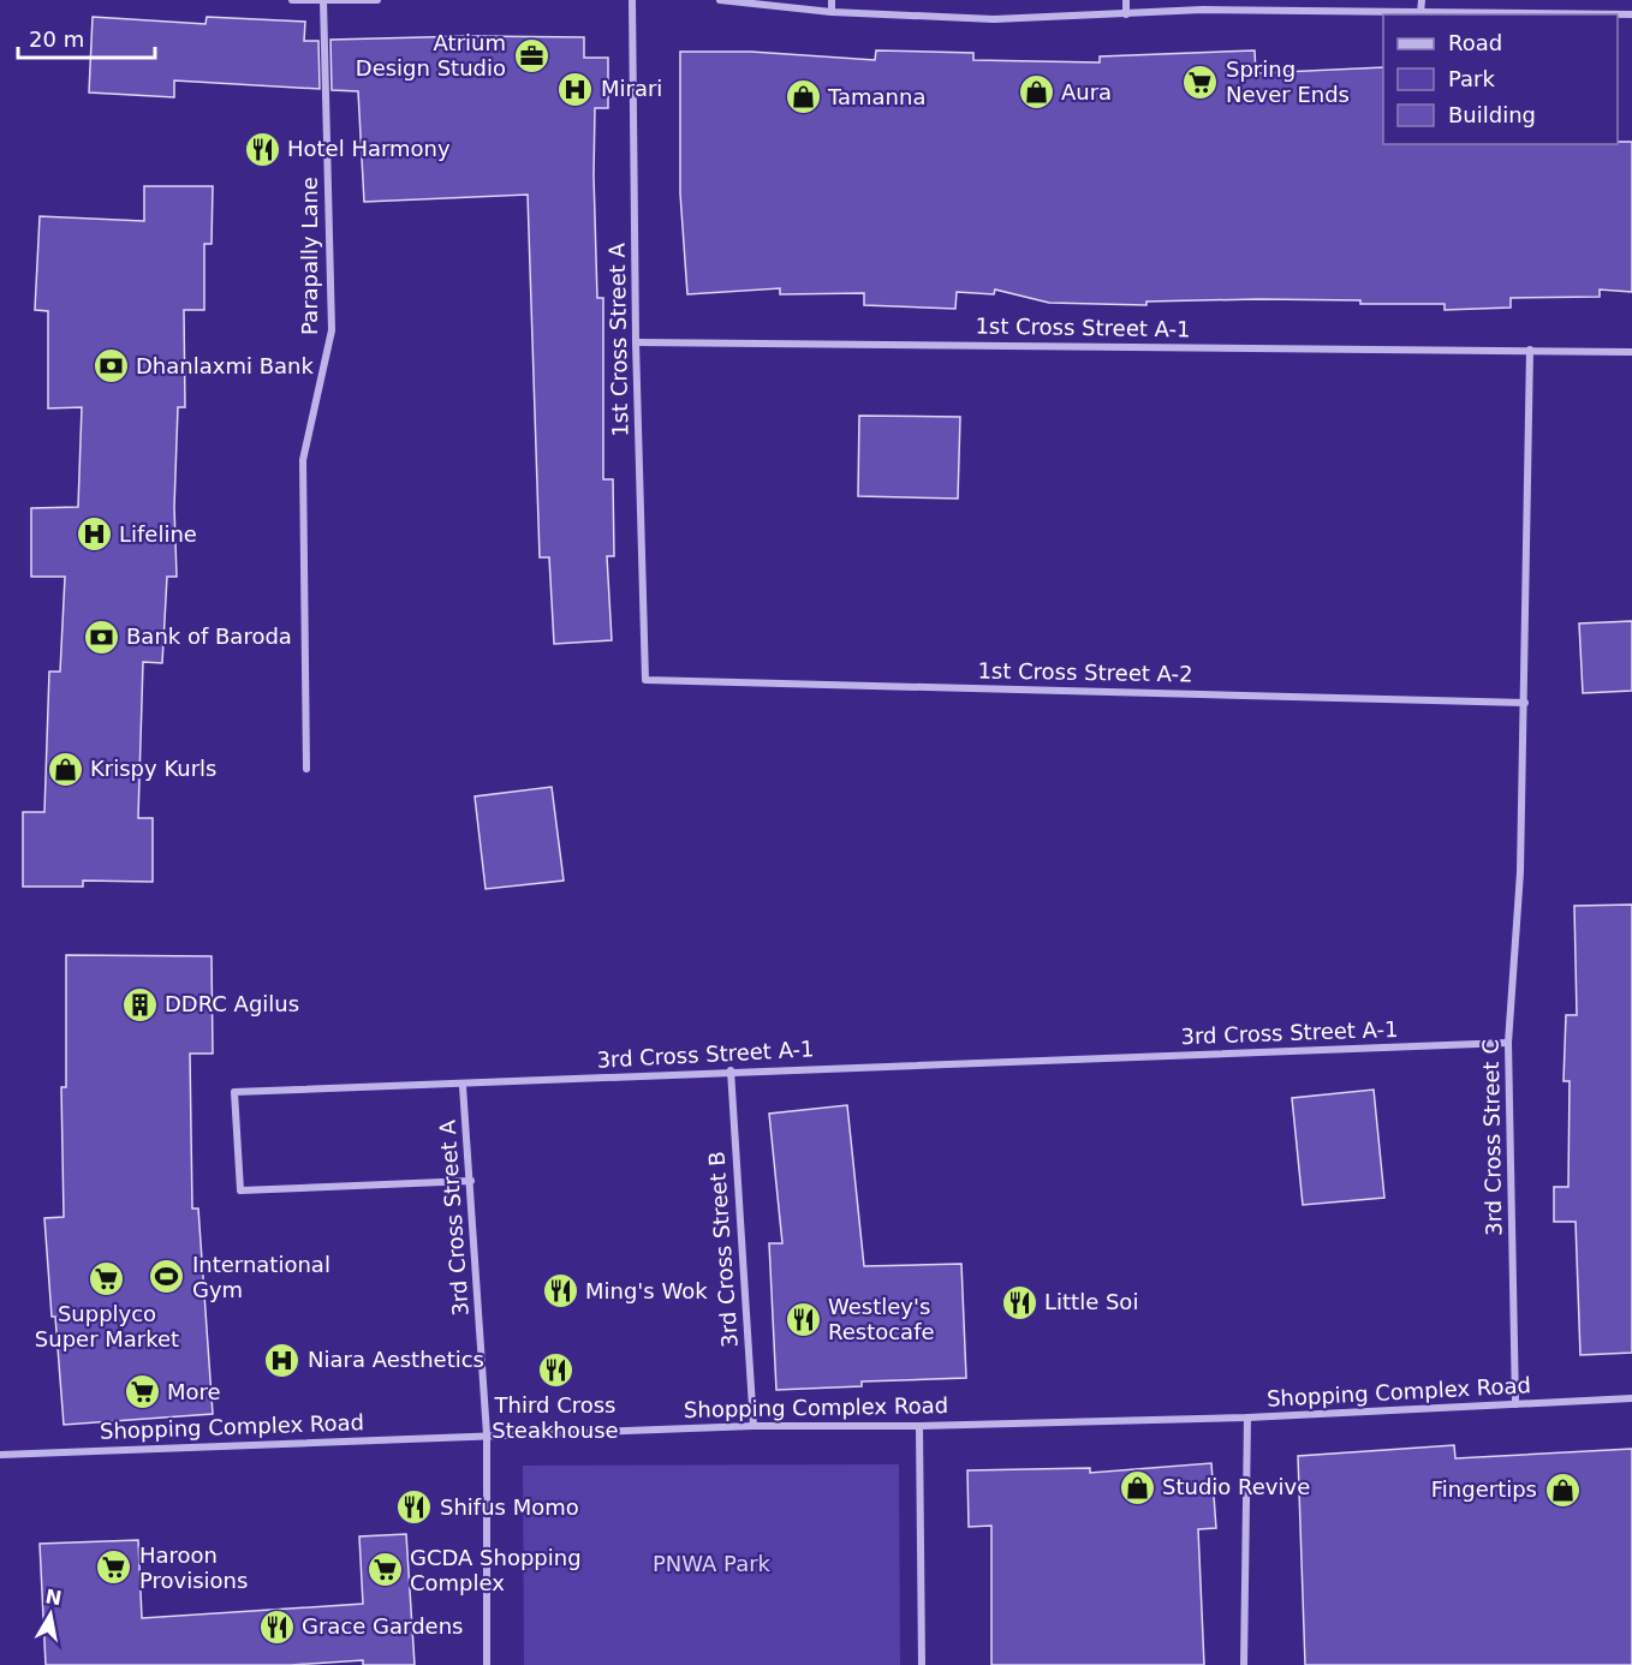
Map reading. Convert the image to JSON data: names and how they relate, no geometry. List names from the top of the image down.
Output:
{
  "streets": {
    "street": [
      "Parapally Lane",
      "1st Cross Street A-1",
      "1st Cross Street A",
      "1st Cross Street A-2",
      "3rd Cross Street A-1",
      "3rd Cross Street C",
      "3rd Cross Street A",
      "3rd Cross Street B",
      "Shopping Complex Road"
    ]
  },
  "crossings": [
    ["1st Cross Street A-1", "1st Cross Street A"],
    ["1st Cross Street A-1", "3rd Cross Street C"],
    ["1st Cross Street A", "1st Cross Street A-2"],
    ["1st Cross Street A-2", "3rd Cross Street C"],
    ["3rd Cross Street A-1", "3rd Cross Street C"],
    ["3rd Cross Street A-1", "3rd Cross Street A"],
    ["3rd Cross Street A-1", "3rd Cross Street B"],
    ["3rd Cross Street C", "Shopping Complex Road"],
    ["3rd Cross Street A", "Shopping Complex Road"],
    ["3rd Cross Street B", "Shopping Complex Road"]
  ],
  "parks": ["PNWA Park"],
  "places": {
    "office": ["Atrium Design Studio"],
    "supermarket": [
      "Spring Never Ends",
      "Supplyco Super Market",
      "More",
      "Haroon Provisions",
      "GCDA Shopping Complex"
    ],
    "hospital": ["Mirari", "Lifeline", "Niara Aesthetics"],
    "shop": [
      "Aura",
      "Tamanna",
      "Krispy Kurls",
      "Studio Revive",
      "Fingertips"
    ],
    "restaurant": [
      "Hotel Harmony",
      "Ming's Wok",
      "Little Soi",
      "Westley's Restocafe",
      "Third Cross Steakhouse",
      "Shifus Momo",
      "Grace Gardens"
    ],
    "bank": ["Dhanlaxmi Bank", "Bank of Baroda"],
    "building": ["DDRC Agilus"],
    "sports": ["International Gym"]
  },
  "legend": ["Road", "Park", "Building"],
  "scale_bar": "20 m",
  "north": "top"
}
